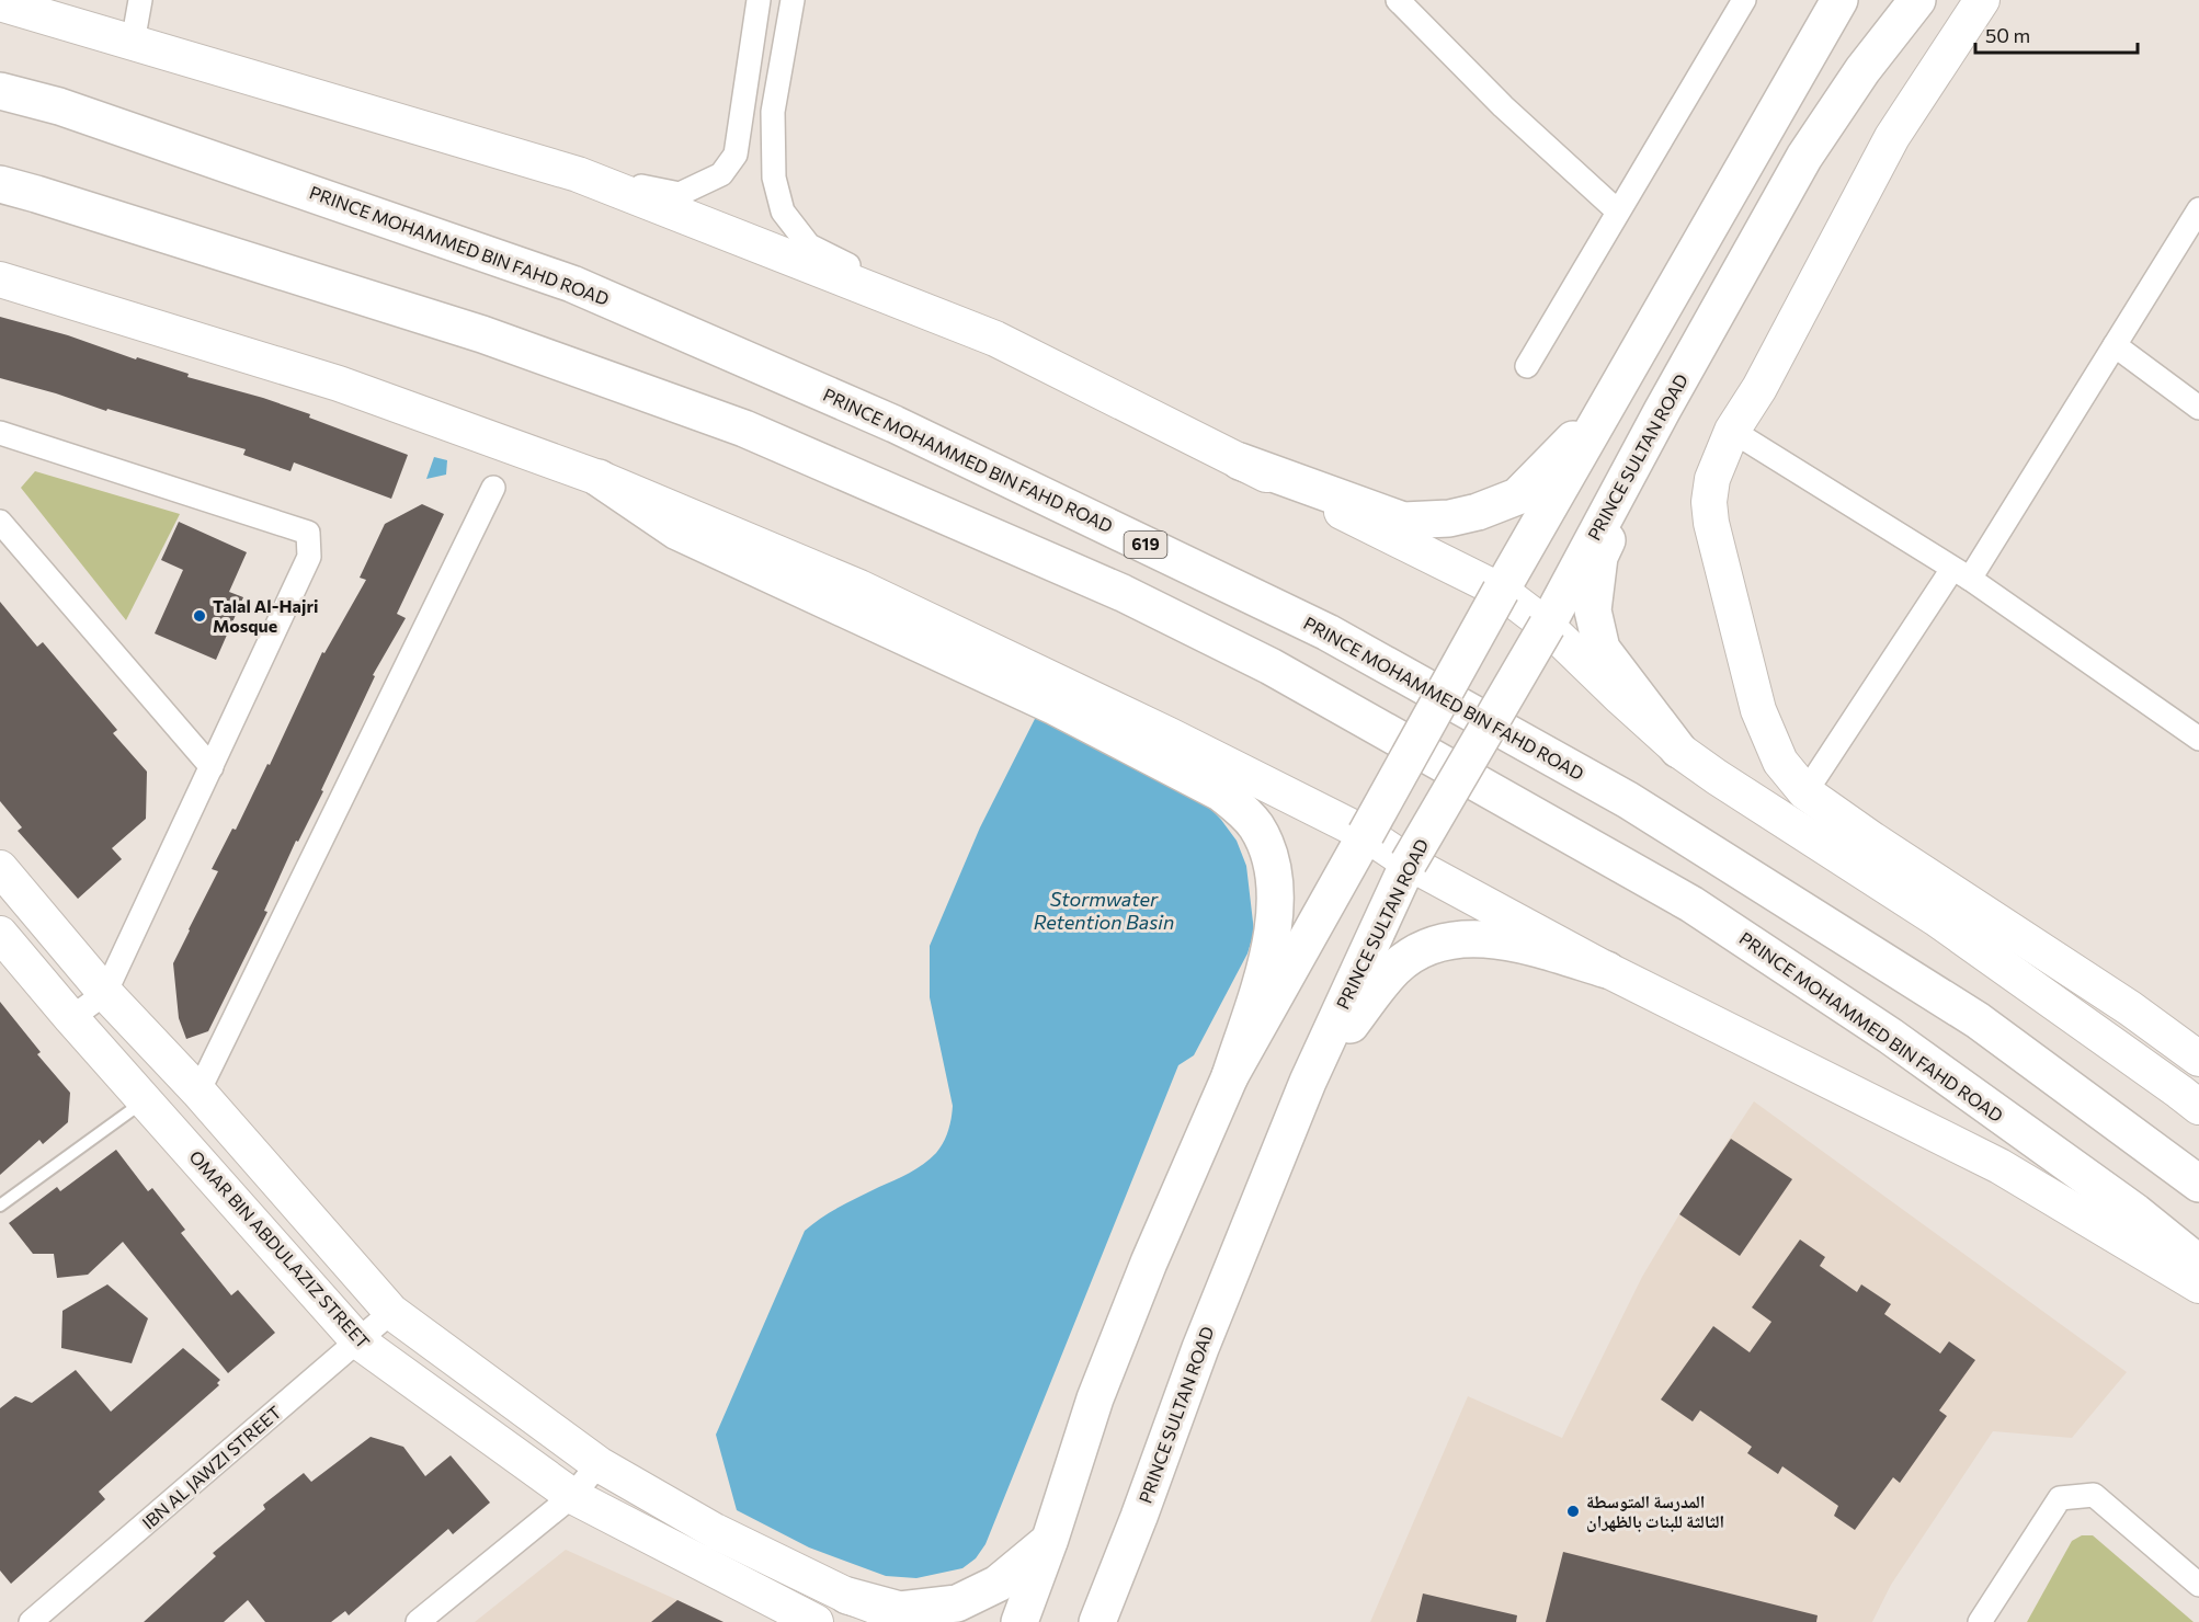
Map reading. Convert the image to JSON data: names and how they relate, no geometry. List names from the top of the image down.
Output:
{
  "streets": {
    "main road": [
      "PRINCE MOHAMMED BIN FAHD ROAD",
      "PRINCE SULTAN ROAD",
      "619",
      "OMAR BIN ABDULAZIZ STREET"
    ],
    "street": ["IBN AL JAWZI STREET"]
  },
  "crossings": [
    ["OMAR BIN ABDULAZIZ STREET", "IBN AL JAWZI STREET"]
  ],
  "water": ["Stormwater Retention Basin"],
  "places": ["Talal Al-Hajri Mosque", "المدرسة المتوسطة الثالثة للبنات بالظهران"],
  "scale_bar": "50 m"
}
